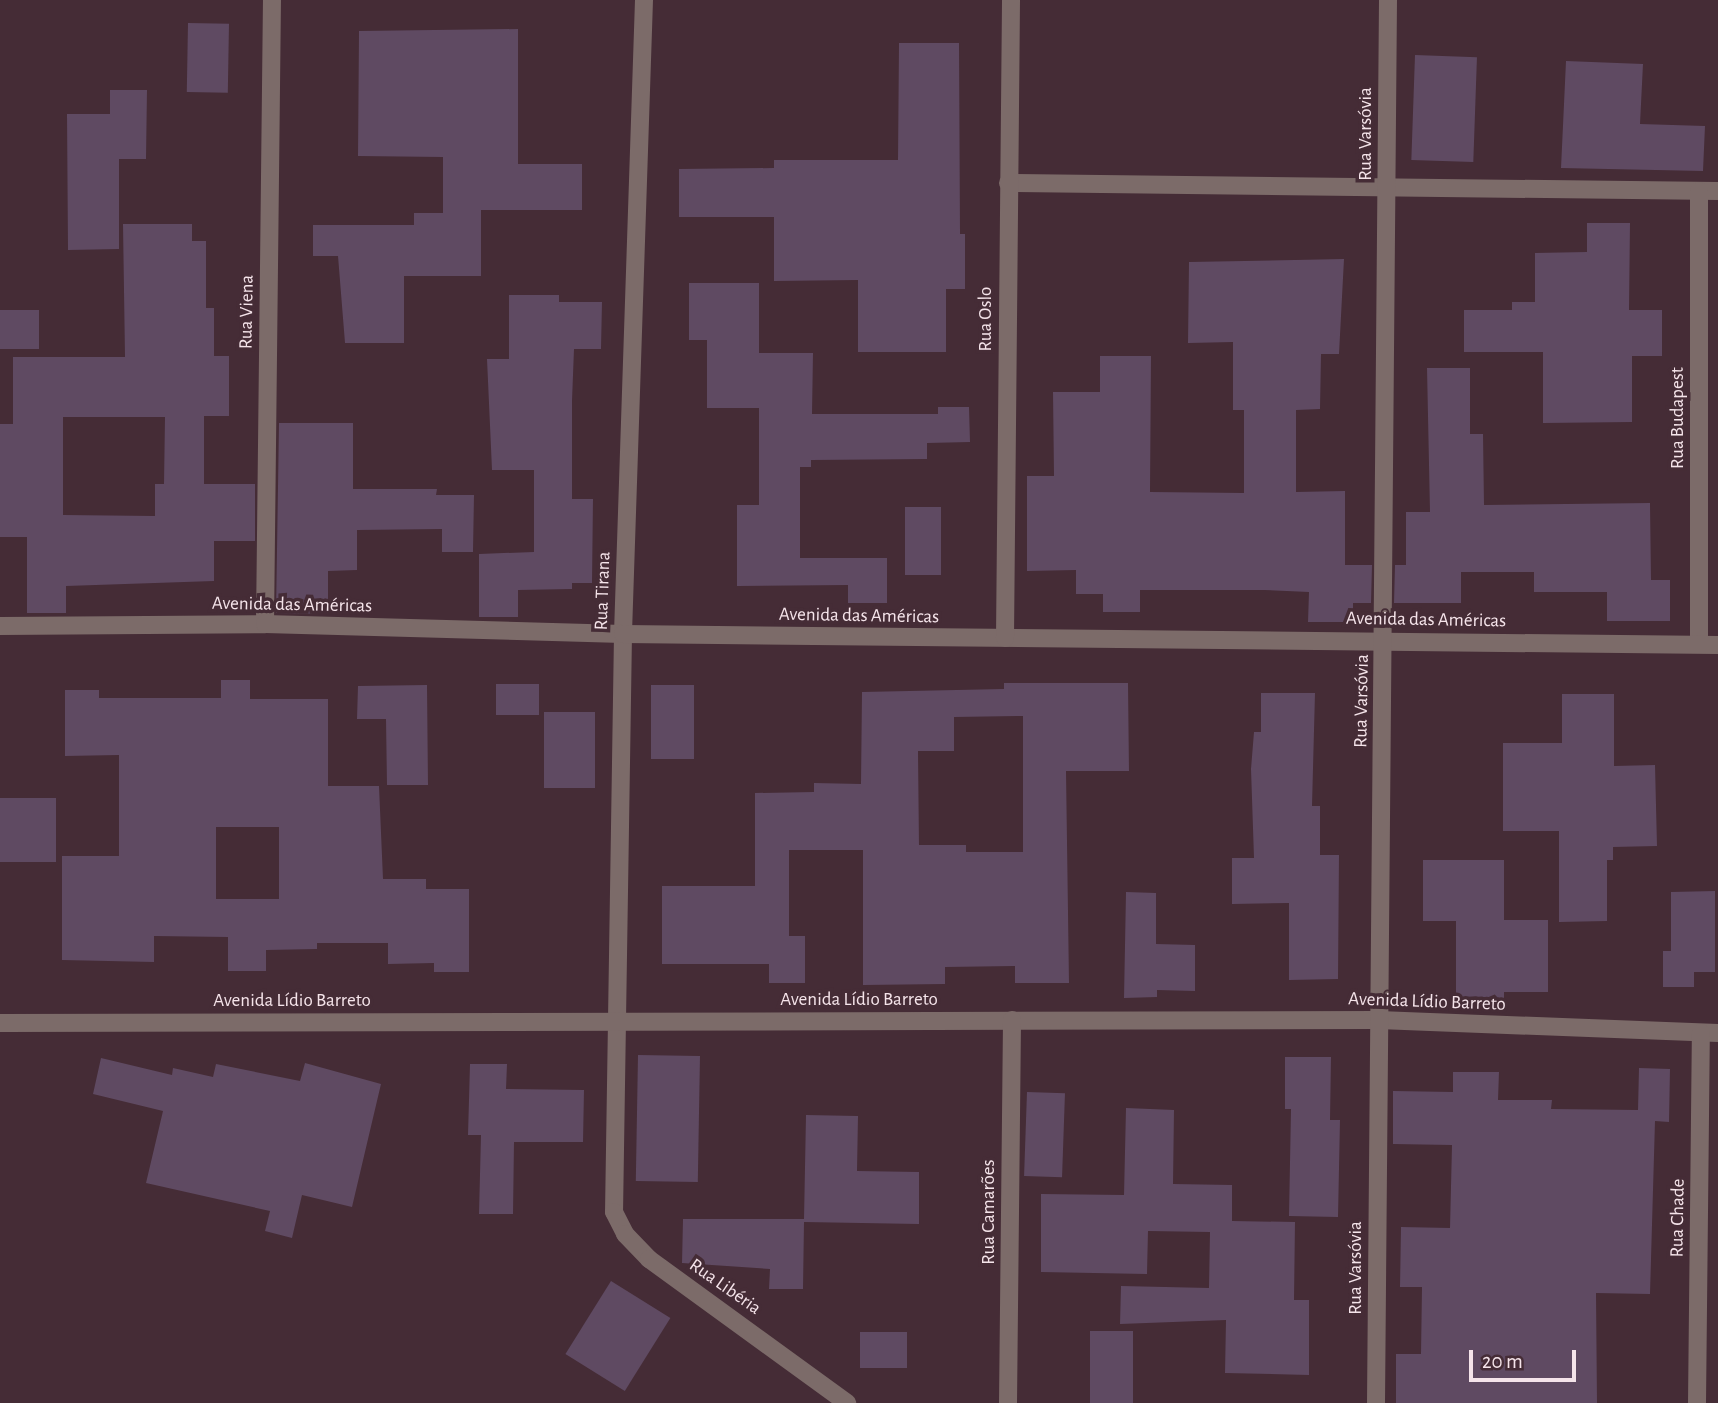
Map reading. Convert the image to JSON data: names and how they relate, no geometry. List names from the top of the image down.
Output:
{
  "streets": {
    "street": [
      "Rua Varsóvia",
      "Rua Viena",
      "Rua Oslo",
      "Rua Budapest",
      "Rua Tirana",
      "Avenida das Américas",
      "Avenida Lídio Barreto",
      "Rua Camarões",
      "Rua Chade",
      "Rua Libéria"
    ]
  },
  "crossings": [
    ["Rua Varsóvia", "Avenida das Américas"],
    ["Rua Varsóvia", "Avenida Lídio Barreto"],
    ["Rua Viena", "Avenida das Américas"],
    ["Rua Oslo", "Avenida das Américas"],
    ["Rua Budapest", "Avenida das Américas"],
    ["Rua Tirana", "Avenida das Américas"],
    ["Rua Tirana", "Avenida Lídio Barreto"],
    ["Rua Tirana", "Rua Libéria"],
    ["Avenida Lídio Barreto", "Rua Camarões"],
    ["Avenida Lídio Barreto", "Rua Chade"]
  ],
  "scale_bar": "20 m"
}
